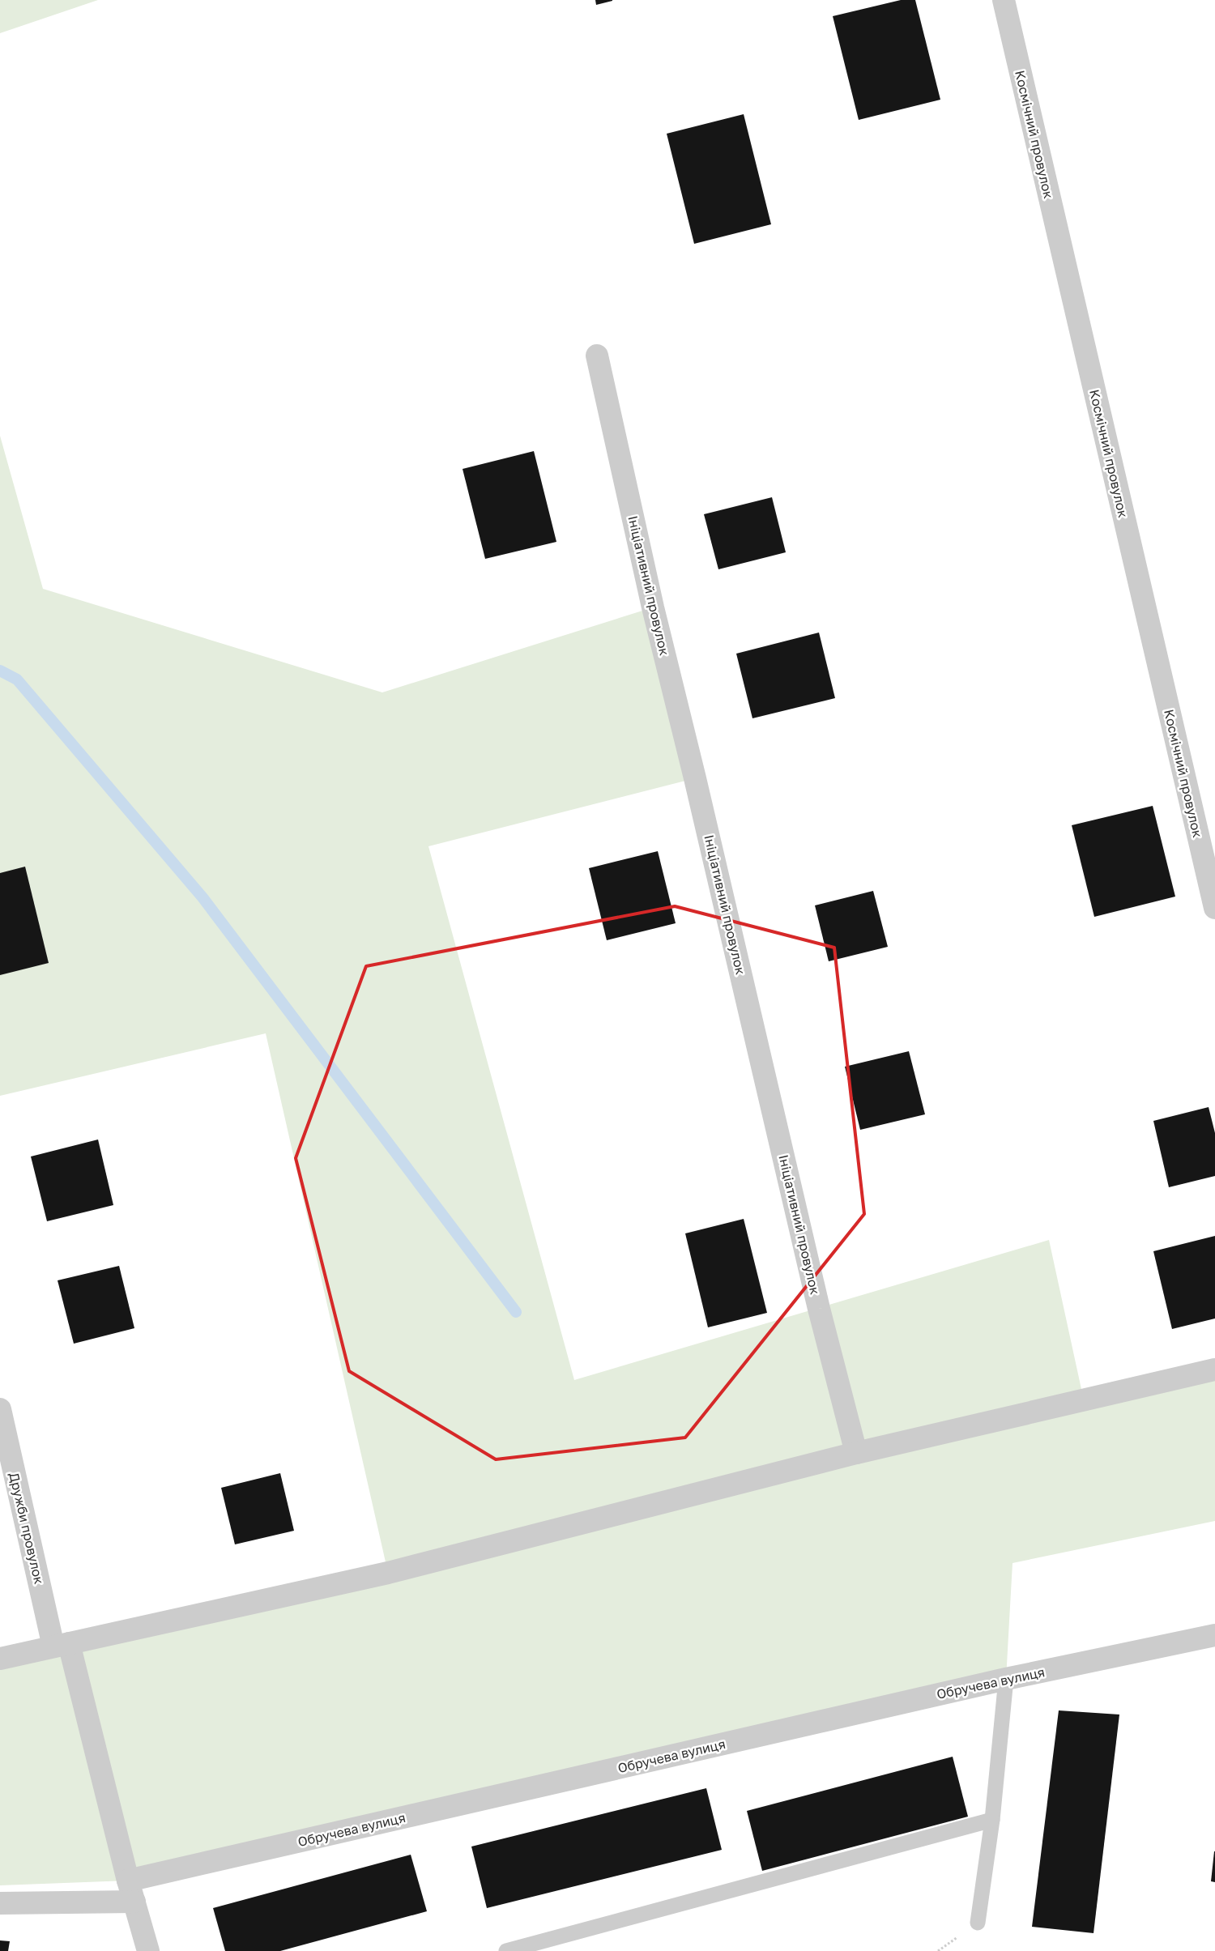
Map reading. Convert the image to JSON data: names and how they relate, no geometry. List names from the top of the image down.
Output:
{
  "streets": {
    "street": [
      "Космічний провулок",
      "Ініціативний провулок",
      "Дружби провулок",
      "Обручева вулиця"
    ]
  },
  "crossings": [
    ["Дружби провулок", "Обручева вулиця"]
  ]
}
